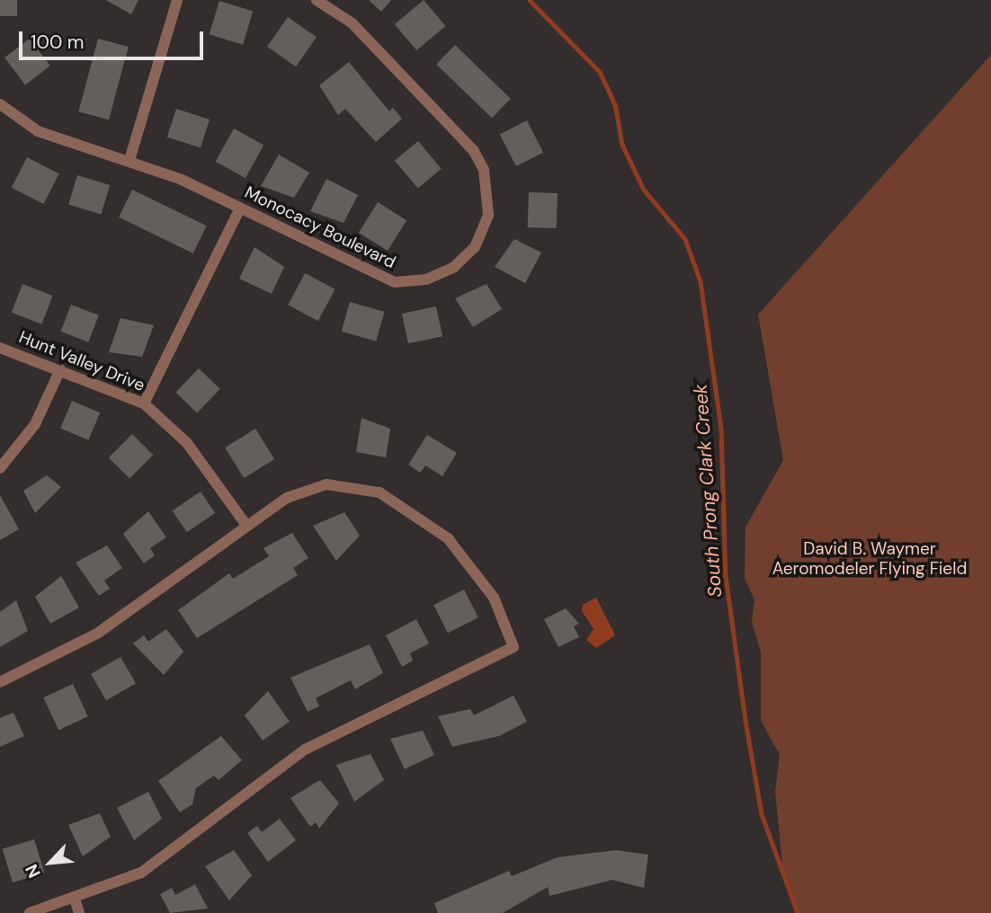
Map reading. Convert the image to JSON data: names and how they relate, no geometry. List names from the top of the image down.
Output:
{
  "streets": {
    "street": ["Monocacy Boulevard", "Hunt Valley Drive"]
  },
  "water": ["South Prong Clark Creek"],
  "parks": ["David B. Waymer Aeromodeler Flying Field"],
  "scale_bar": "100 m",
  "north": "bottom left"
}
